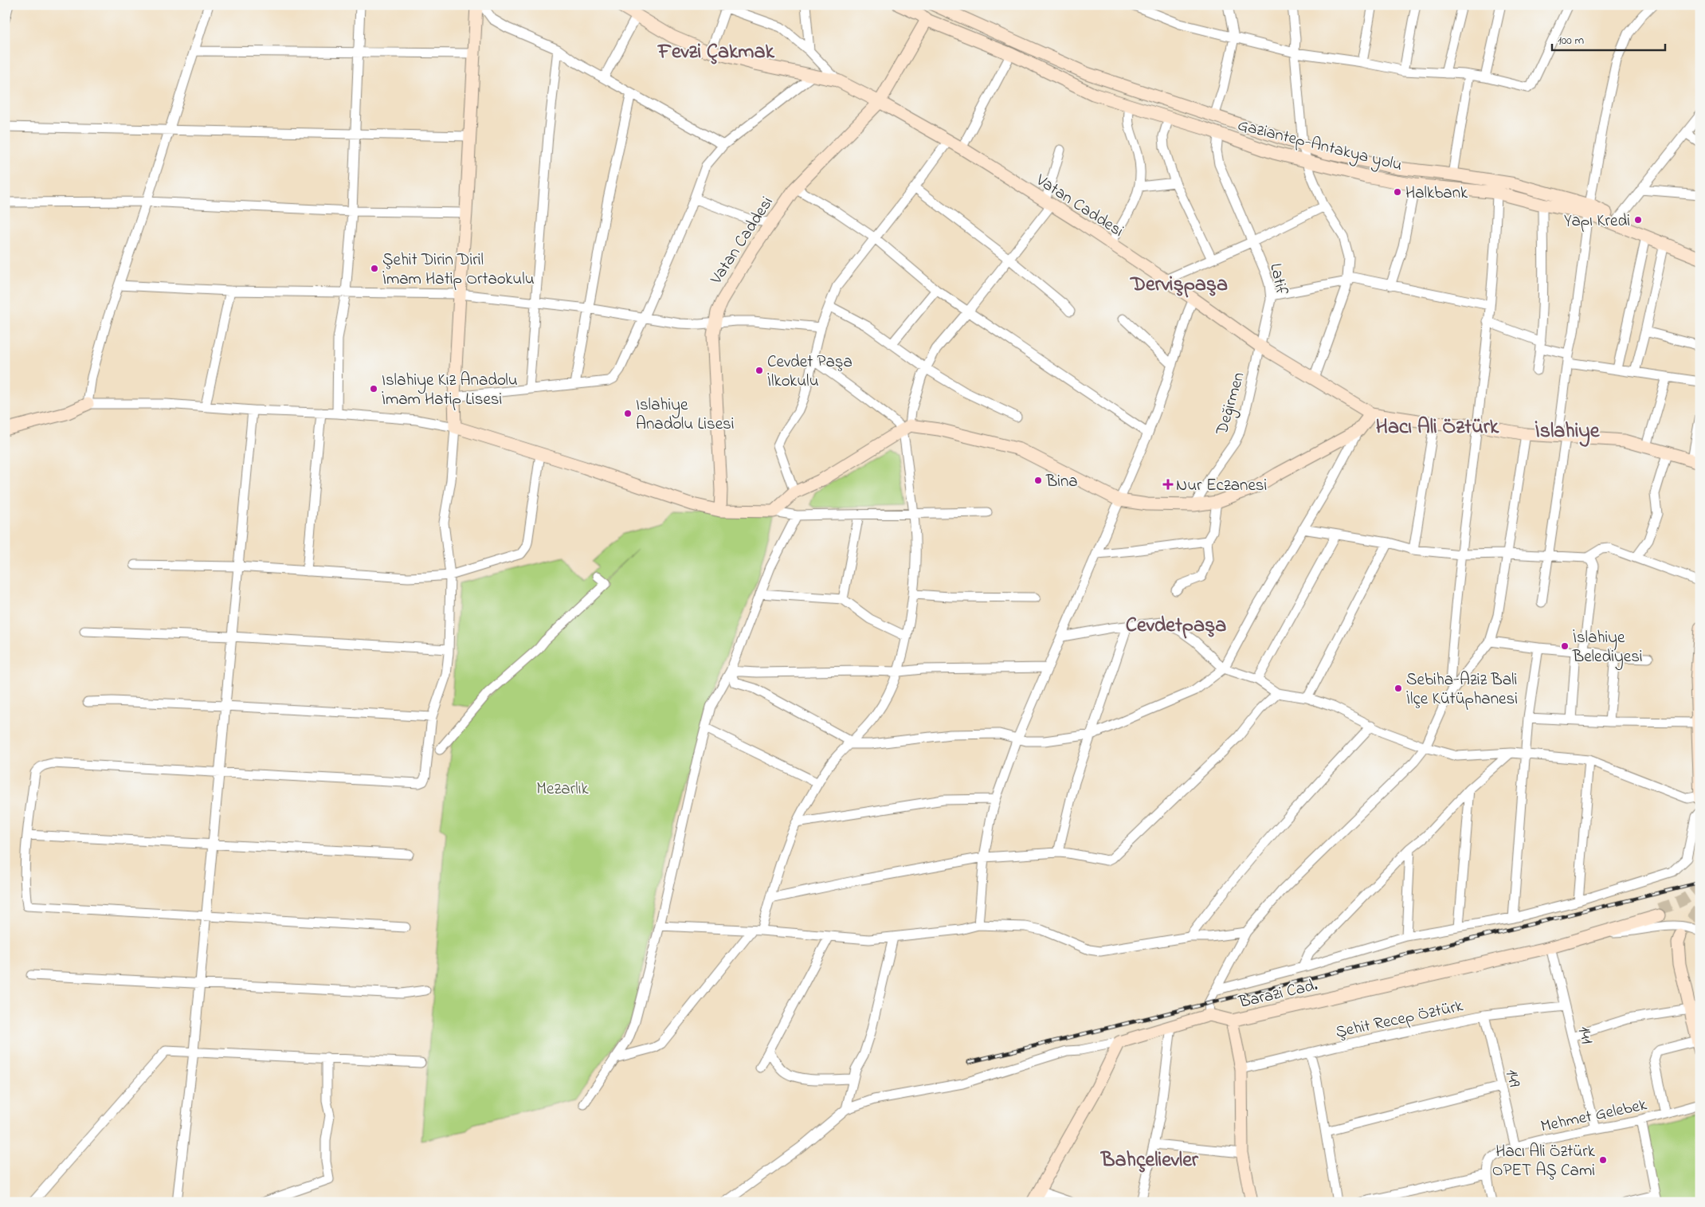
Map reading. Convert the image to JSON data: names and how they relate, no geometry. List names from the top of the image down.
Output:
{
  "streets": {
    "street": [
      "Gaziantep-Antakya yolu",
      "Vatan Caddesi",
      "Latif",
      "Değirmen",
      "Barazi Cad.",
      "Şehit Recep Öztürk",
      "141",
      "149",
      "Mehmet Gelebek"
    ]
  },
  "crossings": [
    ["Gaziantep-Antakya yolu", "Latif"],
    ["Vatan Caddesi", "Latif"],
    ["Vatan Caddesi", "Değirmen"],
    ["Latif", "Değirmen"],
    ["Barazi Cad.", "141"],
    ["Şehit Recep Öztürk", "141"],
    ["Şehit Recep Öztürk", "149"],
    ["141", "Mehmet Gelebek"],
    ["149", "Mehmet Gelebek"]
  ],
  "districts": [
    "Fevzi Çakmak",
    "Dervişpaşa",
    "Hacı Ali Öztürk",
    "İslahiye",
    "Cevdetpaşa",
    "Bahçelievler"
  ],
  "parks": ["Mezarlık"],
  "places": {
    "other": [
      "Halkbank",
      "Yapı Kredi",
      "Şehit Dirin Diril İmam Hatip Ortaokulu",
      "Cevdet Paşa İlkokulu",
      "Islahiye Kız Anadolu İmam Hatip Lisesi",
      "Islahiye Anadolu Lisesi",
      "Bina",
      "İslahiye Belediyesi",
      "Sebiha-Aziz Bali İlçe Kütüphanesi",
      "Hacı Ali Öztürk OPET AŞ Cami"
    ],
    "health": ["Nur Eczanesi"]
  },
  "scale_bar": "100 m"
}
